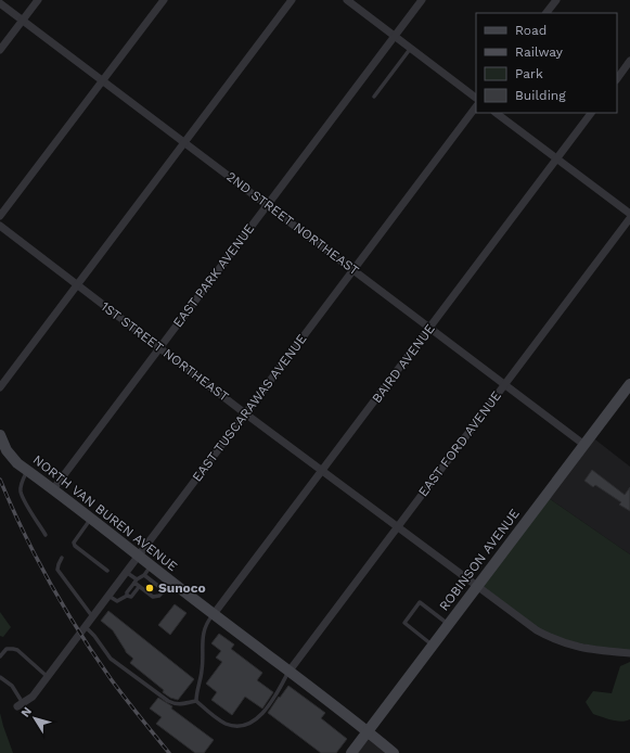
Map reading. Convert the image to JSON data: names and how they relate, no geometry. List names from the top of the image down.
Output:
{
  "streets": {
    "main road": ["NORTH VAN BUREN AVENUE", "ROBINSON AVENUE"],
    "street": [
      "2ND STREET NORTHEAST",
      "EAST PARK AVENUE",
      "1ST STREET NORTHEAST",
      "BAIRD AVENUE",
      "EAST TUSCARAWAS AVENUE",
      "EAST FORD AVENUE"
    ]
  },
  "crossings": [
    ["2ND STREET NORTHEAST", "EAST PARK AVENUE"],
    ["2ND STREET NORTHEAST", "BAIRD AVENUE"],
    ["2ND STREET NORTHEAST", "EAST TUSCARAWAS AVENUE"],
    ["2ND STREET NORTHEAST", "EAST FORD AVENUE"],
    ["2ND STREET NORTHEAST", "ROBINSON AVENUE"],
    ["EAST PARK AVENUE", "1ST STREET NORTHEAST"],
    ["EAST PARK AVENUE", "NORTH VAN BUREN AVENUE"],
    ["1ST STREET NORTHEAST", "BAIRD AVENUE"],
    ["1ST STREET NORTHEAST", "EAST TUSCARAWAS AVENUE"],
    ["1ST STREET NORTHEAST", "EAST FORD AVENUE"],
    ["1ST STREET NORTHEAST", "ROBINSON AVENUE"],
    ["BAIRD AVENUE", "NORTH VAN BUREN AVENUE"],
    ["EAST TUSCARAWAS AVENUE", "NORTH VAN BUREN AVENUE"],
    ["EAST FORD AVENUE", "NORTH VAN BUREN AVENUE"],
    ["NORTH VAN BUREN AVENUE", "ROBINSON AVENUE"]
  ],
  "places": ["Sunoco"],
  "legend": [
    "Road",
    "Railway",
    "Park",
    "Building"
  ],
  "north": "top left"
}
